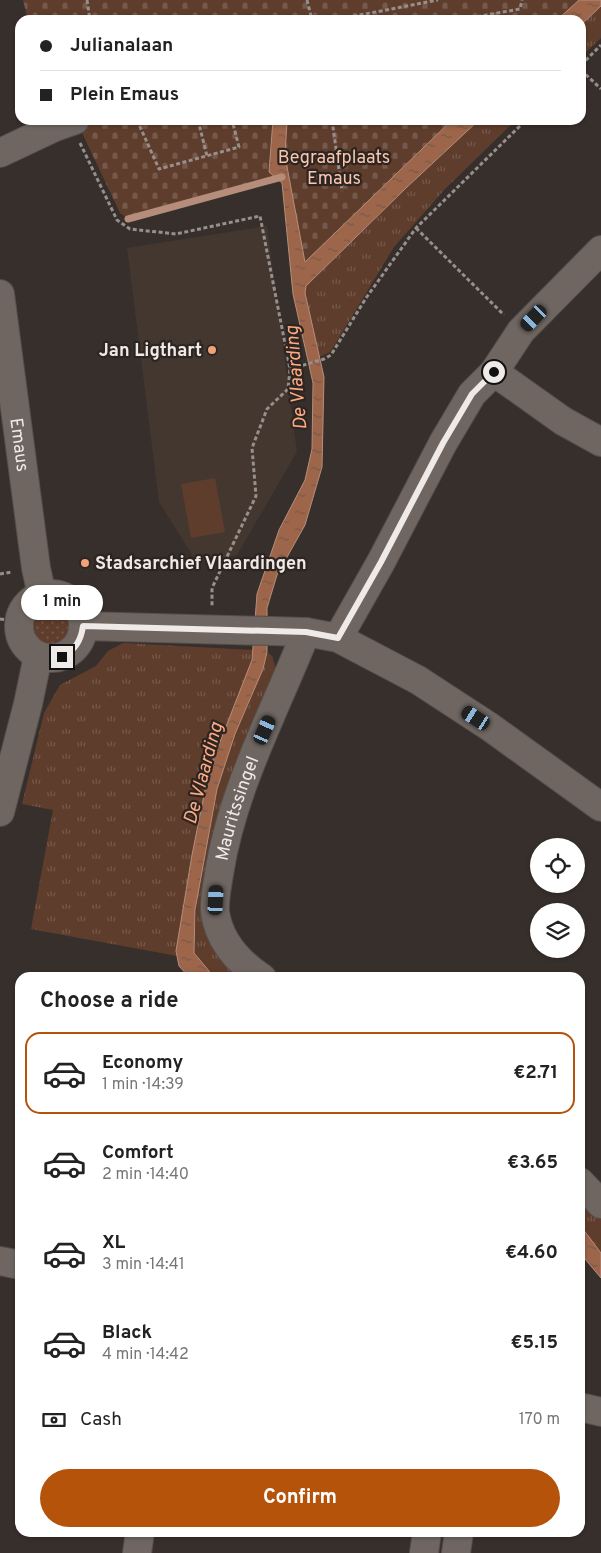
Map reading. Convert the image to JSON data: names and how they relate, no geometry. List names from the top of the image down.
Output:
{
  "streets": {
    "street": ["Emaus", "Mauritssingel"]
  },
  "water": ["De Vlaarding"],
  "parks": ["Begraafplaats Emaus"],
  "places": ["Jan Ligthart", "Stadsarchief Vlaardingen"],
  "page": {
    "banner": ["Julianalaan", "Plein Emaus"],
    "bubble": "1 min",
    "heading": "Choose a ride",
    "list": [
      {
        "name": "Economy",
        "note": "1 min · 14:39",
        "value": "€2.71"
      },
      {
        "name": "Comfort",
        "note": "2 min · 14:40",
        "value": "€3.65"
      },
      {
        "name": "XL",
        "note": "3 min · 14:41",
        "value": "€4.60"
      },
      {
        "name": "Black",
        "note": "4 min · 14:42",
        "value": "€5.15"
      }
    ],
    "pay": ["Cash", "170 m"],
    "buttons": "Confirm"
  }
}
